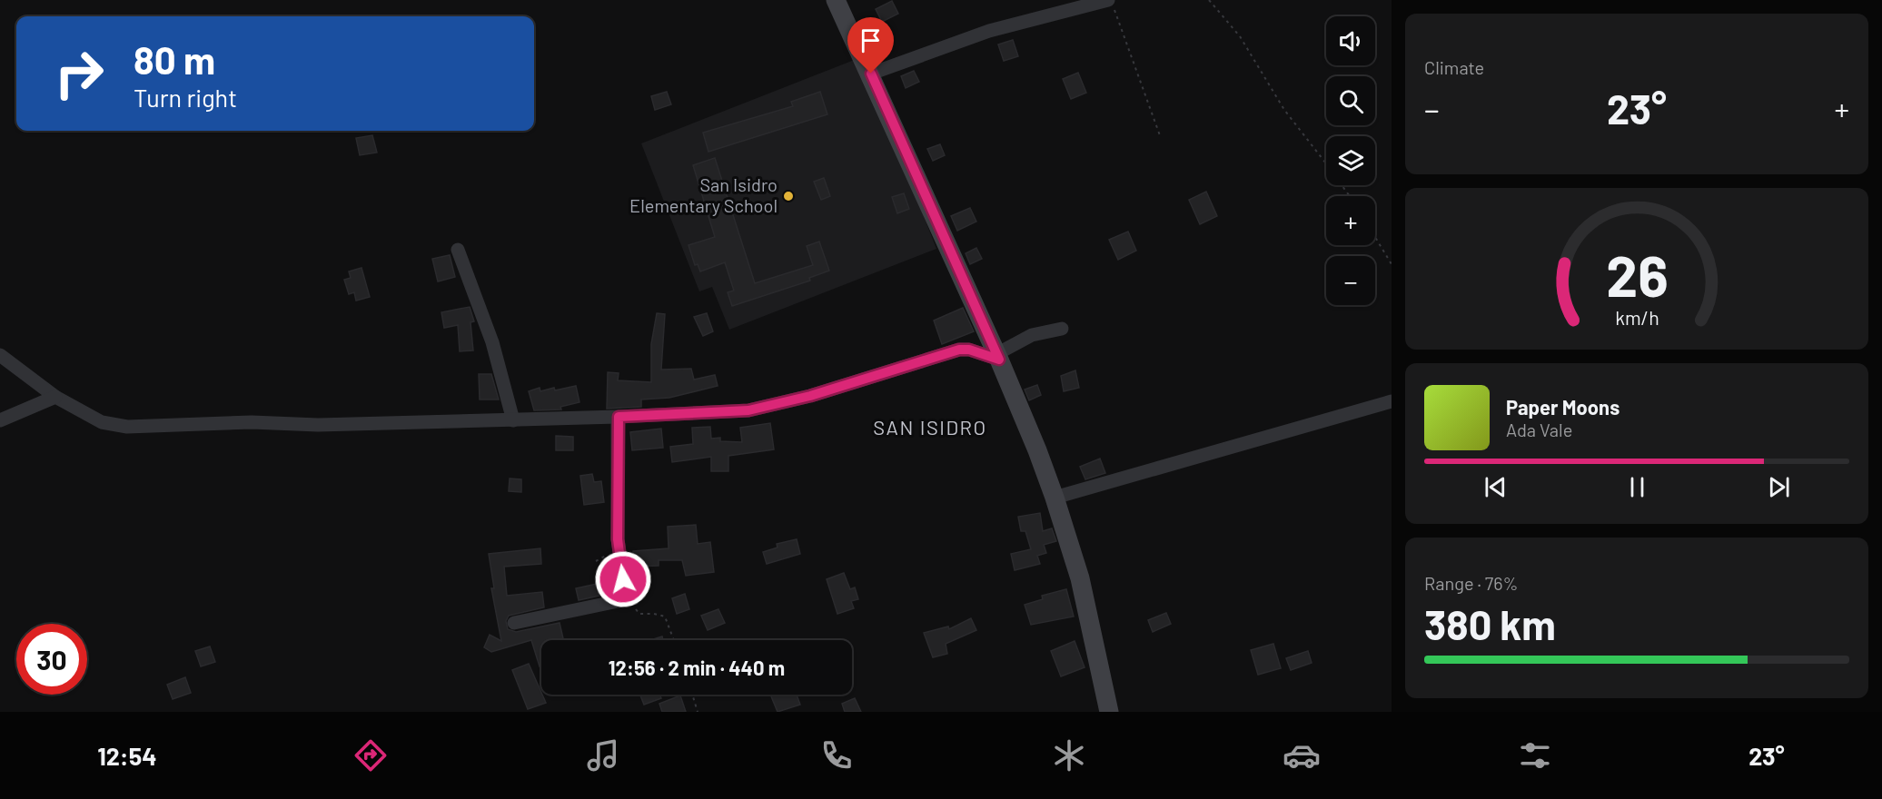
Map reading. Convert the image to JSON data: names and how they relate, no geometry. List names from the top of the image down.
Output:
{
  "districts": ["SAN ISIDRO"],
  "places": ["San Isidro Elementary School"],
  "page": {
    "tile": [
      "Climate",
      ["Range · 76%", "380 km"]
    ],
    "map_buttons": ["+", "−"],
    "turn": ["80 m", "Turn right"],
    "heat": ["−", "23°", "+"],
    "song": ["Paper Moons", "Ada Vale"],
    "limit": "30",
    "trip": "12:56 · 2 min · 440 m",
    "tabs": ["12:54", "23°"],
    "gauge": ["26", "km/h"]
  }
}
